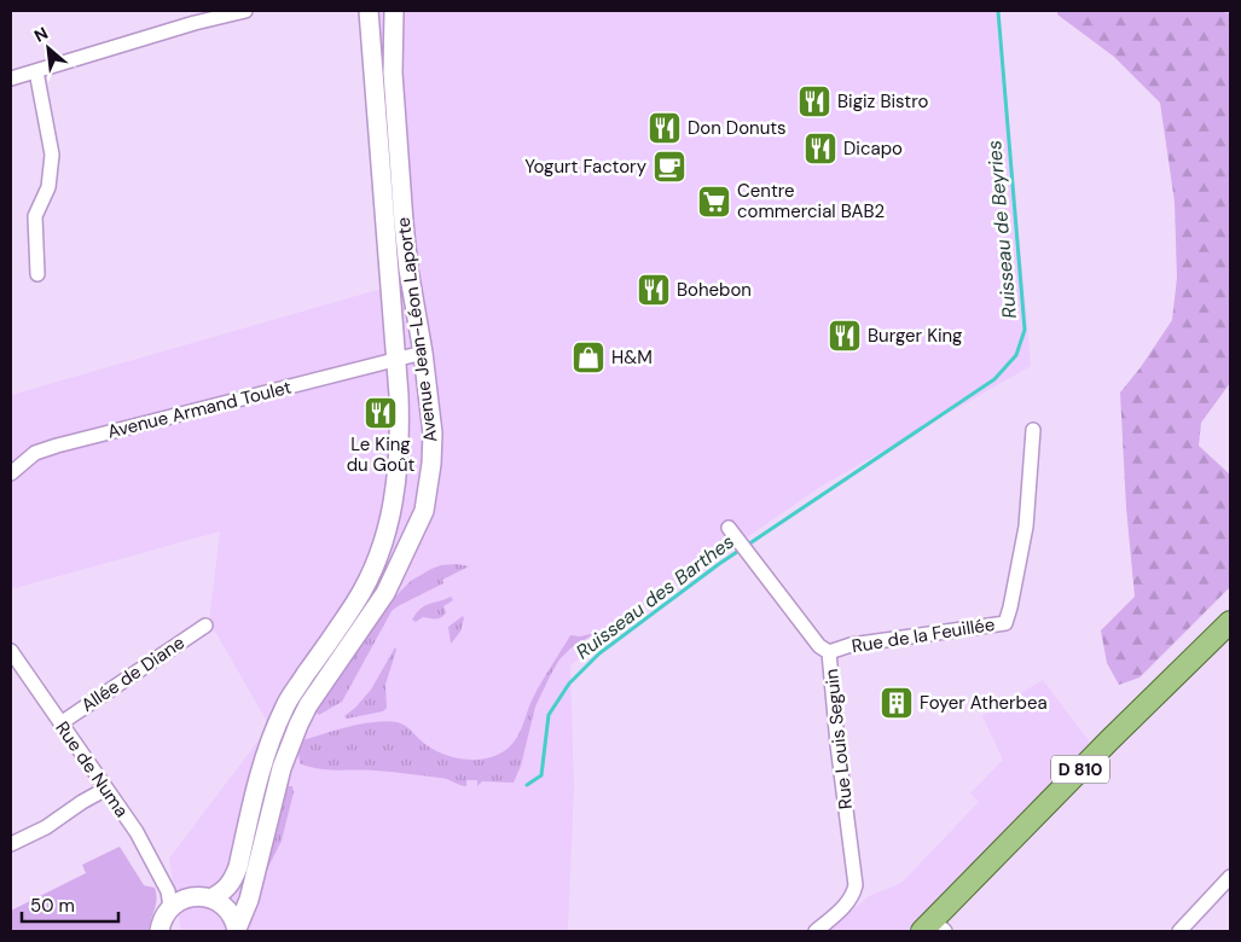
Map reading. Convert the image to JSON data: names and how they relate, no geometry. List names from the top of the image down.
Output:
{
  "streets": {
    "main road": ["D 810"],
    "street": [
      "Avenue Jean-Léon Laporte",
      "Avenue Armand Toulet",
      "Rue de la Feuillée",
      "Allée de Diane",
      "Rue Louis Seguin",
      "Rue de Numa"
    ]
  },
  "crossings": [
    ["Avenue Jean-Léon Laporte", "Avenue Armand Toulet"],
    ["Rue de la Feuillée", "Rue Louis Seguin"],
    ["Allée de Diane", "Rue de Numa"]
  ],
  "water": ["Ruisseau de Beyries", "Ruisseau des Barthes"],
  "places": {
    "restaurant": [
      "Bigiz Bistro",
      "Don Donuts",
      "Dicapo",
      "Bohebon",
      "Burger King",
      "Le King du Goût"
    ],
    "cafe": ["Yogurt Factory"],
    "supermarket": ["Centre commercial BAB2"],
    "shop": ["H&M"],
    "building": ["Foyer Atherbea"]
  },
  "scale_bar": "50 m",
  "north": "top left"
}
